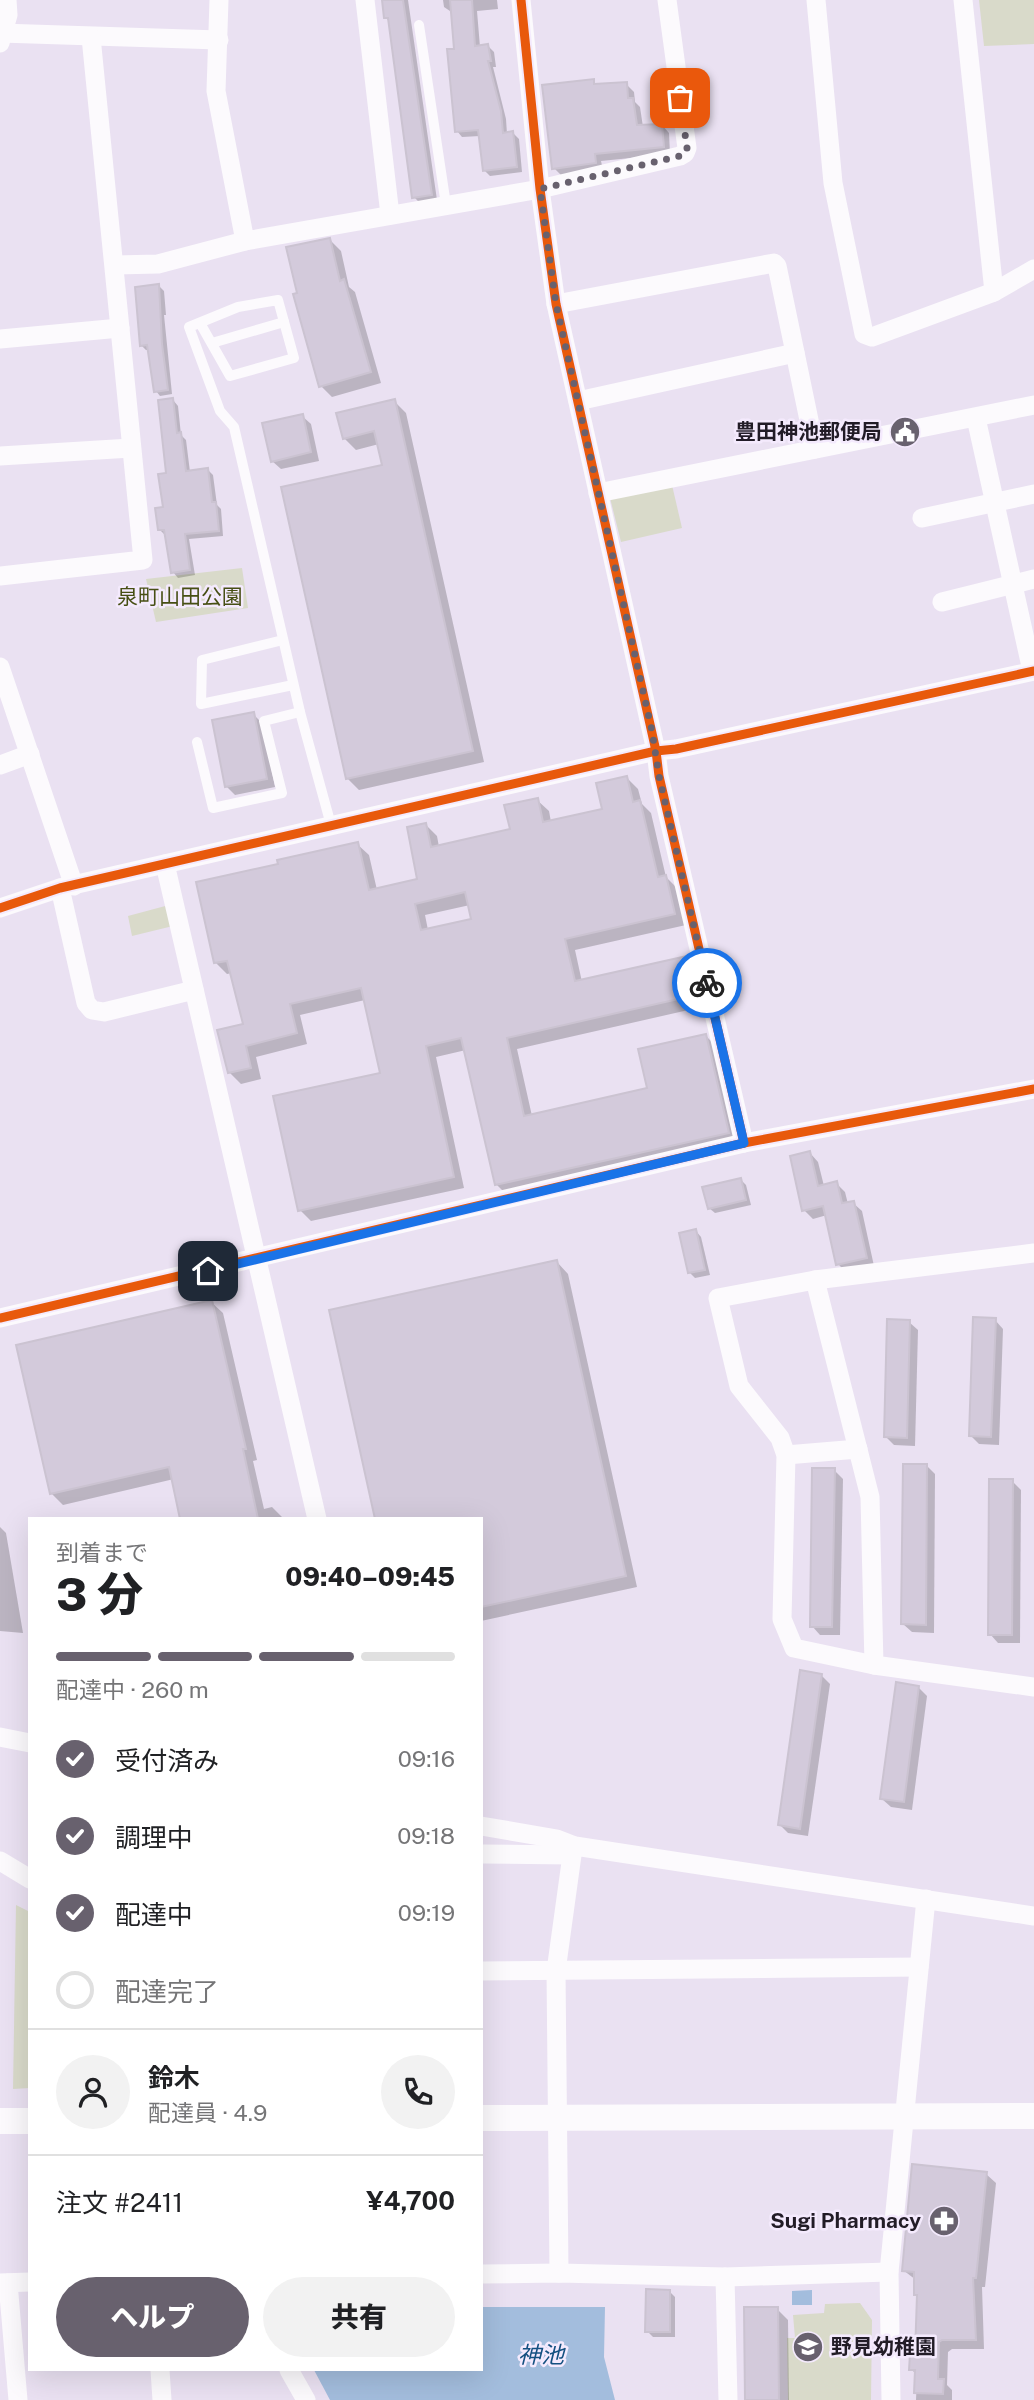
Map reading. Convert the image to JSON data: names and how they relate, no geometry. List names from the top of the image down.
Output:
{
  "water": ["神池"],
  "parks": ["泉町山田公園"],
  "places": {
    "public building": ["豊田神池郵便局"],
    "pharmacy": ["Sugi Pharmacy"],
    "school or university": ["野見幼稚園"]
  },
  "page": {
    "heading": ["3 分", "到着まで", "09:40–09:45"],
    "panel": [
      "鈴木",
      "配達員 · 4.9",
      "注文 #2411",
      "¥4,700"
    ],
    "bar": "配達中 · 260 m",
    "list": [
      ["受付済み", "09:16"],
      ["調理中", "09:18"],
      ["配達中", "09:19"],
      "配達完了"
    ],
    "buttons": ["ヘルプ", "共有"]
  }
}
